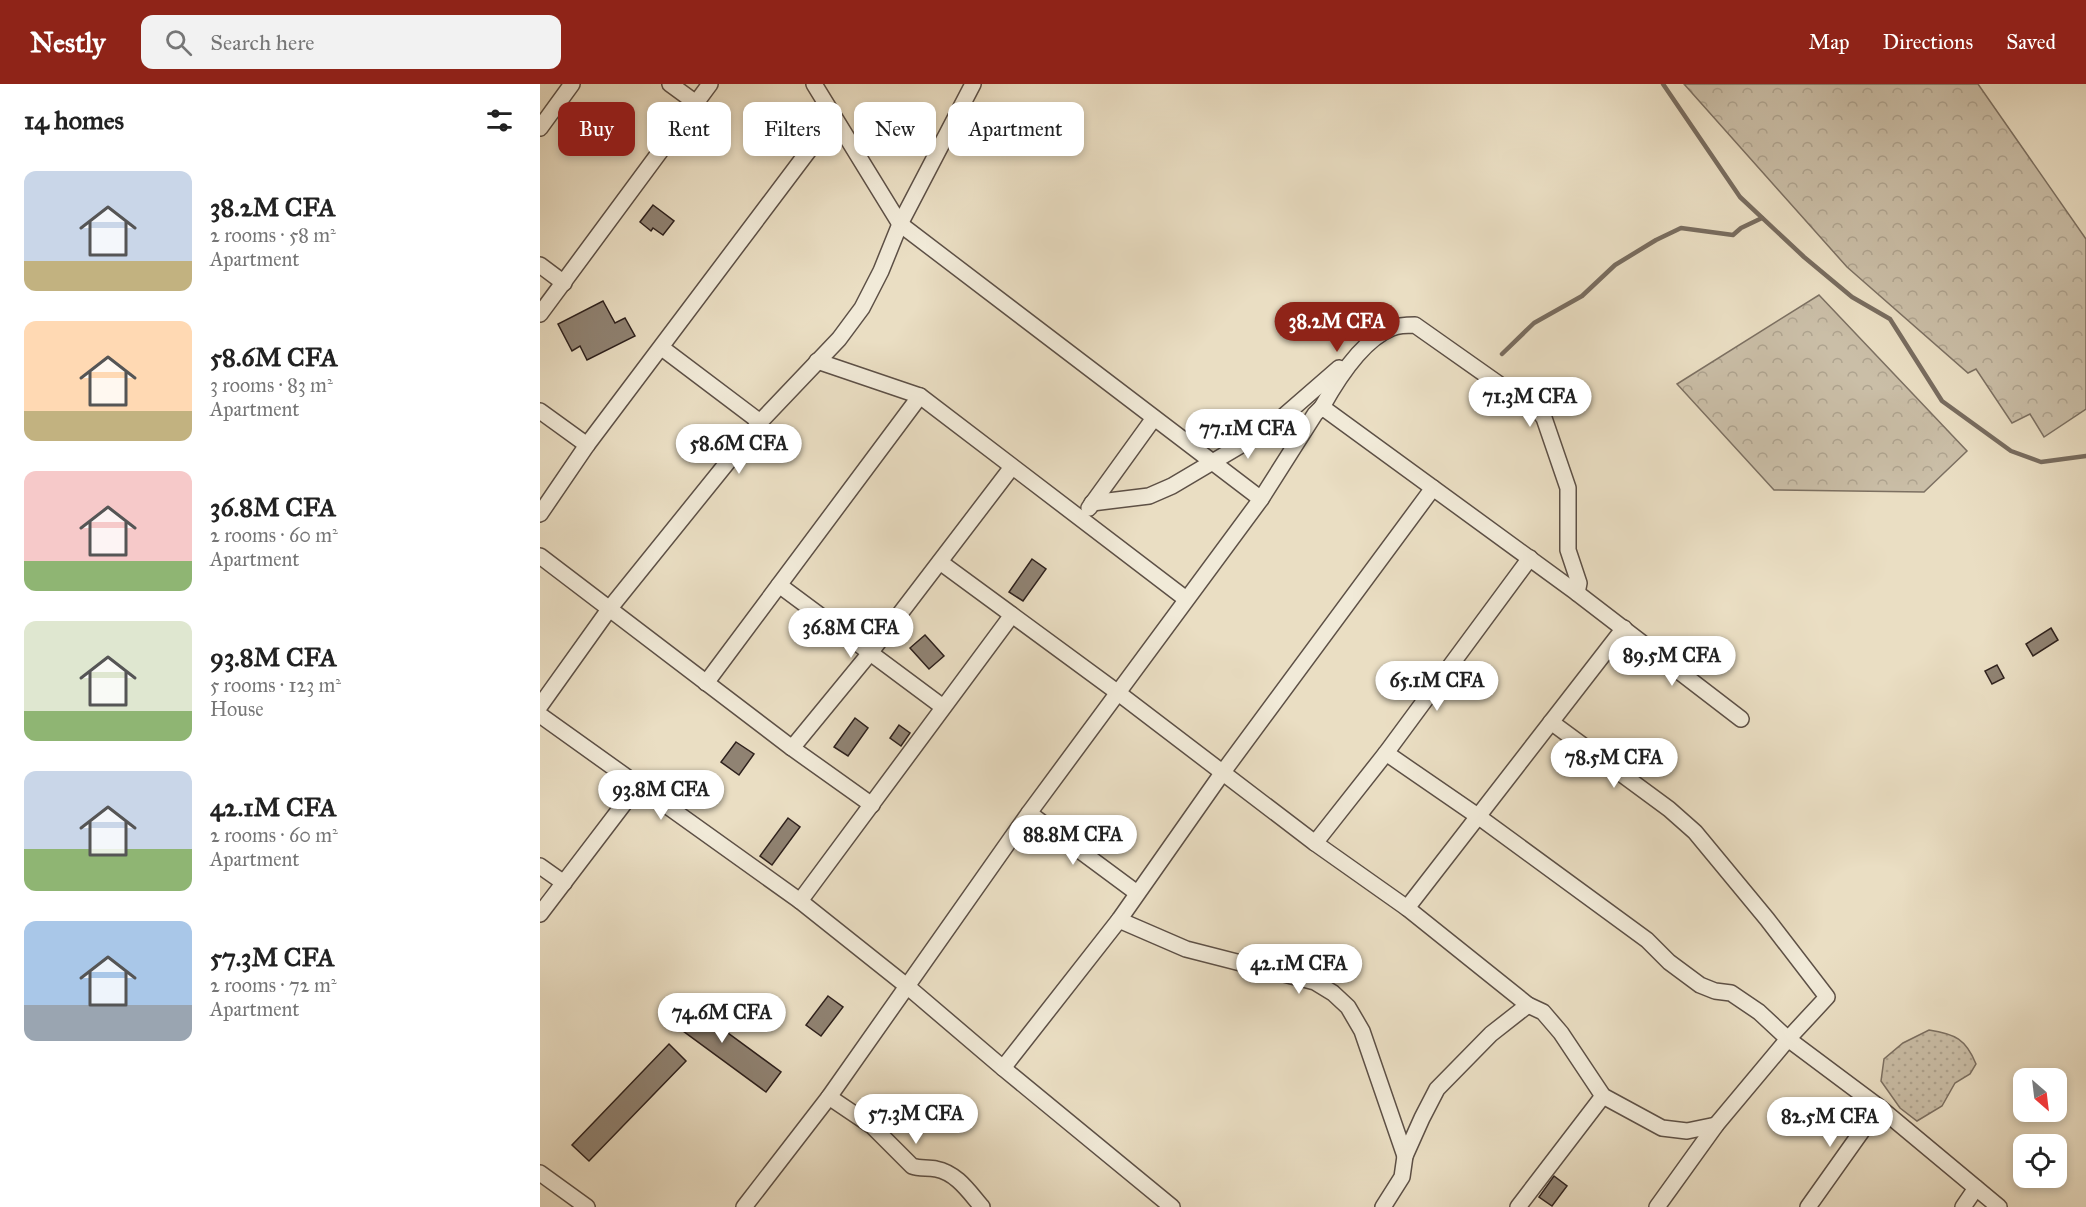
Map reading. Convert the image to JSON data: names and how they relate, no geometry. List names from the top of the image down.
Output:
{
  "north": "bottom right",
  "page": {
    "header": "Nestly",
    "search": "Search here",
    "nav": ["Map", "Directions", "Saved"],
    "heading": "14 homes",
    "chip": [
      "Buy",
      "Rent",
      "Filters",
      "New",
      "Apartment"
    ],
    "list": [
      {
        "name": "38.2M CFA",
        "note": "2 rooms · 58 m² · Apartment"
      },
      {
        "name": "58.6M CFA",
        "note": "3 rooms · 83 m² · Apartment"
      },
      {
        "name": "36.8M CFA",
        "note": "2 rooms · 60 m² · Apartment"
      },
      {
        "name": "93.8M CFA",
        "note": "5 rooms · 123 m² · House"
      },
      {
        "name": "42.1M CFA",
        "note": "2 rooms · 60 m² · Apartment"
      },
      {
        "name": "57.3M CFA",
        "note": "2 rooms · 72 m² · Apartment"
      }
    ],
    "price": [
      "38.2M CFA",
      "71.3M CFA",
      "77.1M CFA",
      "58.6M CFA",
      "36.8M CFA",
      "89.5M CFA",
      "65.1M CFA",
      "78.5M CFA",
      "93.8M CFA",
      "88.8M CFA",
      "42.1M CFA",
      "74.6M CFA",
      "57.3M CFA",
      "82.5M CFA"
    ]
  }
}
